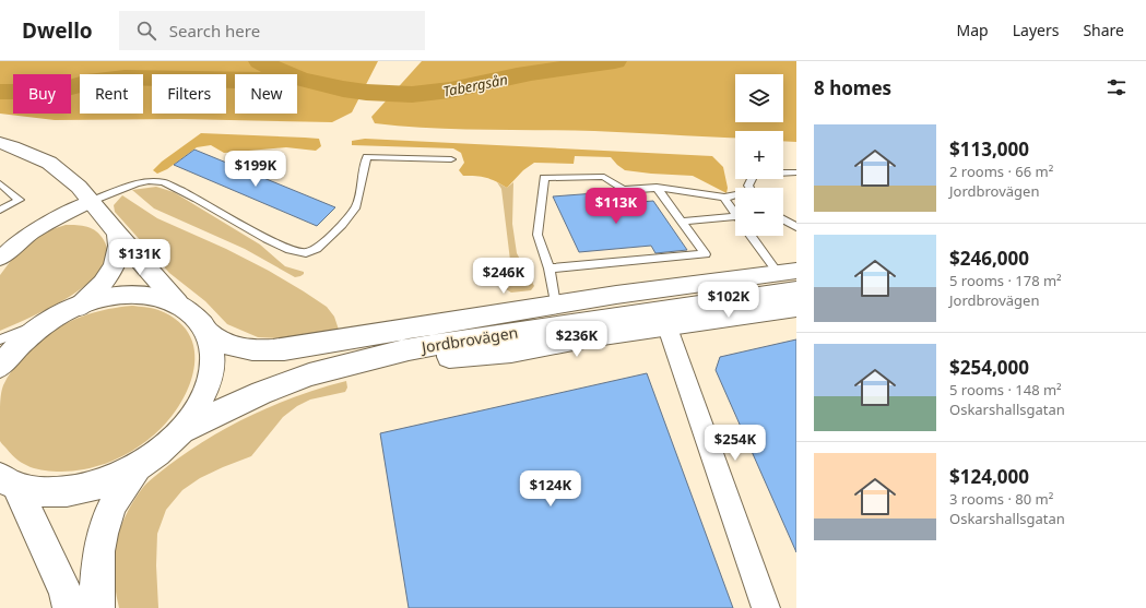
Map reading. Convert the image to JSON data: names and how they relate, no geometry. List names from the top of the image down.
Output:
{
  "streets": {
    "main road": ["Jordbrovägen"]
  },
  "water": ["Tabergsån"],
  "page": {
    "header": "Dwello",
    "search": "Search here",
    "nav": ["Map", "Layers", "Share"],
    "heading": "8 homes",
    "map_buttons": ["+", "−"],
    "chip": [
      "Buy",
      "Rent",
      "Filters",
      "New"
    ],
    "list": [
      {
        "name": "$113,000",
        "note": "2 rooms · 66 m² · Jordbrovägen"
      },
      {
        "name": "$246,000",
        "note": "5 rooms · 178 m² · Jordbrovägen"
      },
      {
        "name": "$254,000",
        "note": "5 rooms · 148 m² · Oskarshallsgatan"
      },
      {
        "name": "$124,000",
        "note": "3 rooms · 80 m² · Oskarshallsgatan"
      }
    ],
    "price": [
      "$199K",
      "$113K",
      "$131K",
      "$246K",
      "$102K",
      "$236K",
      "$254K",
      "$124K"
    ]
  }
}
